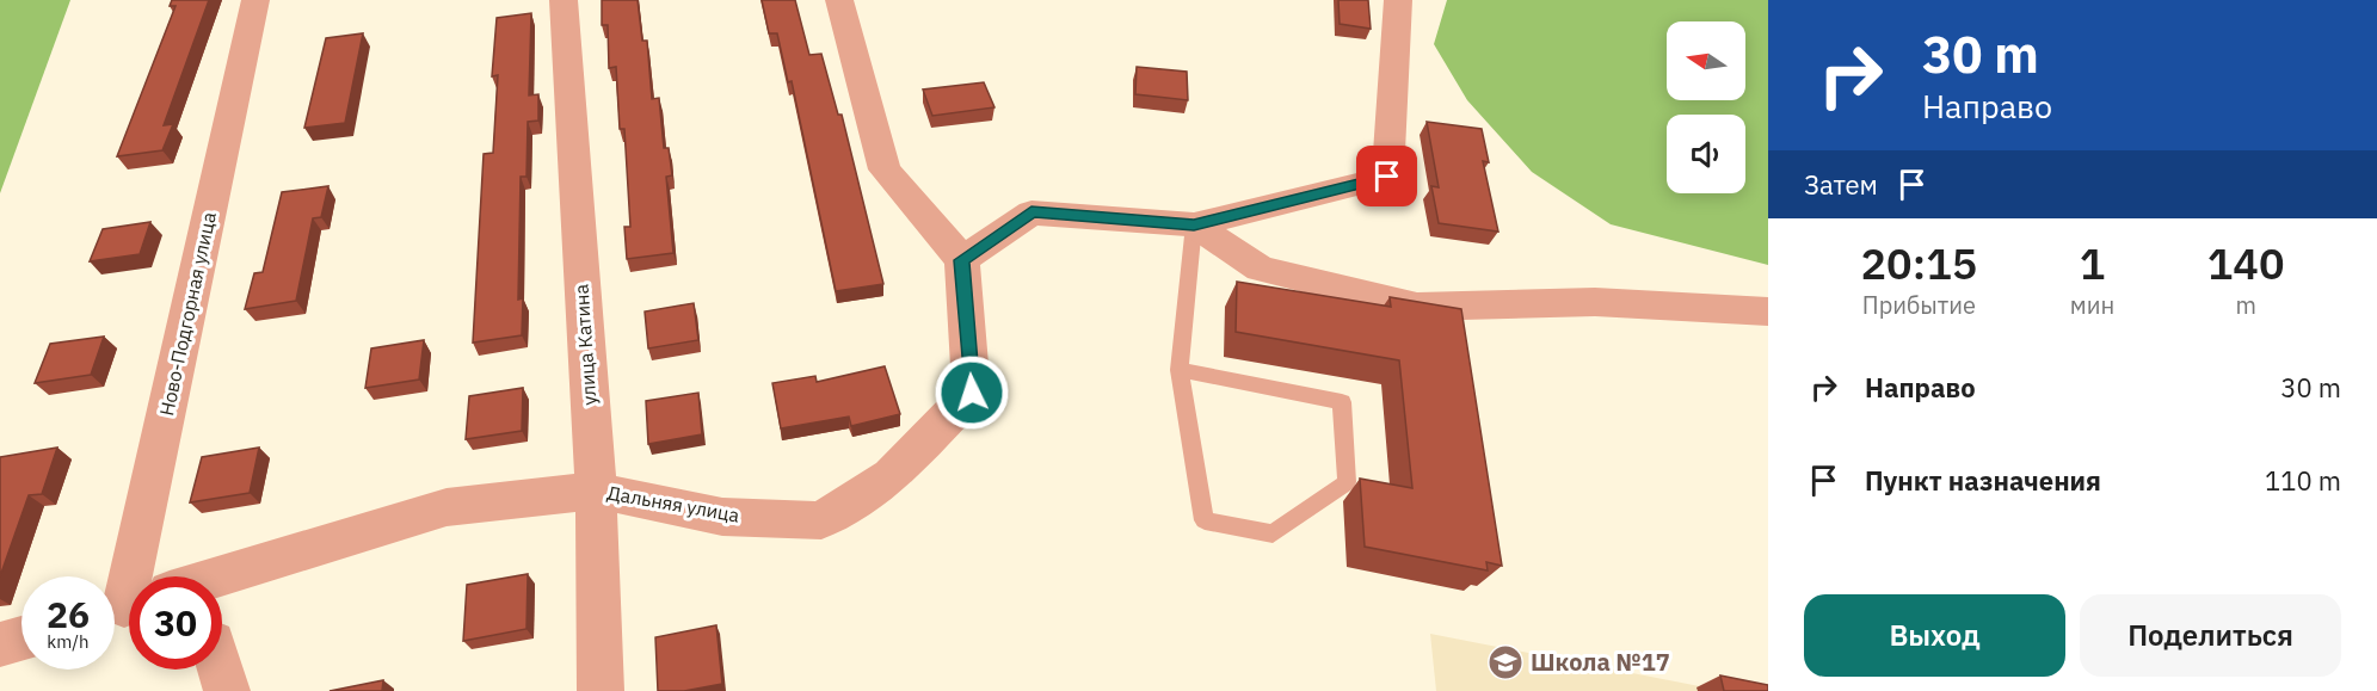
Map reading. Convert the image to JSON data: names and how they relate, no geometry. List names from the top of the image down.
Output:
{
  "streets": {
    "street": ["Ново-Подгорная улица", "улица Катина", "Дальняя улица"]
  },
  "crossings": [
    ["улица Катина", "Дальняя улица"]
  ],
  "places": {
    "school or university": ["Школа №17"]
  },
  "north": "left",
  "page": {
    "turn": ["30 m", "Направо"],
    "then": "Затем",
    "eta": [
      "20:15",
      "Прибытие",
      "1",
      "мин",
      "140",
      "m"
    ],
    "list": [
      {
        "name": "Направо",
        "value": "30 m"
      },
      {
        "name": "Пункт назначения",
        "value": "110 m"
      }
    ],
    "speed": "26 km/h",
    "limit": "30",
    "buttons": ["Выход", "Поделиться"]
  }
}
